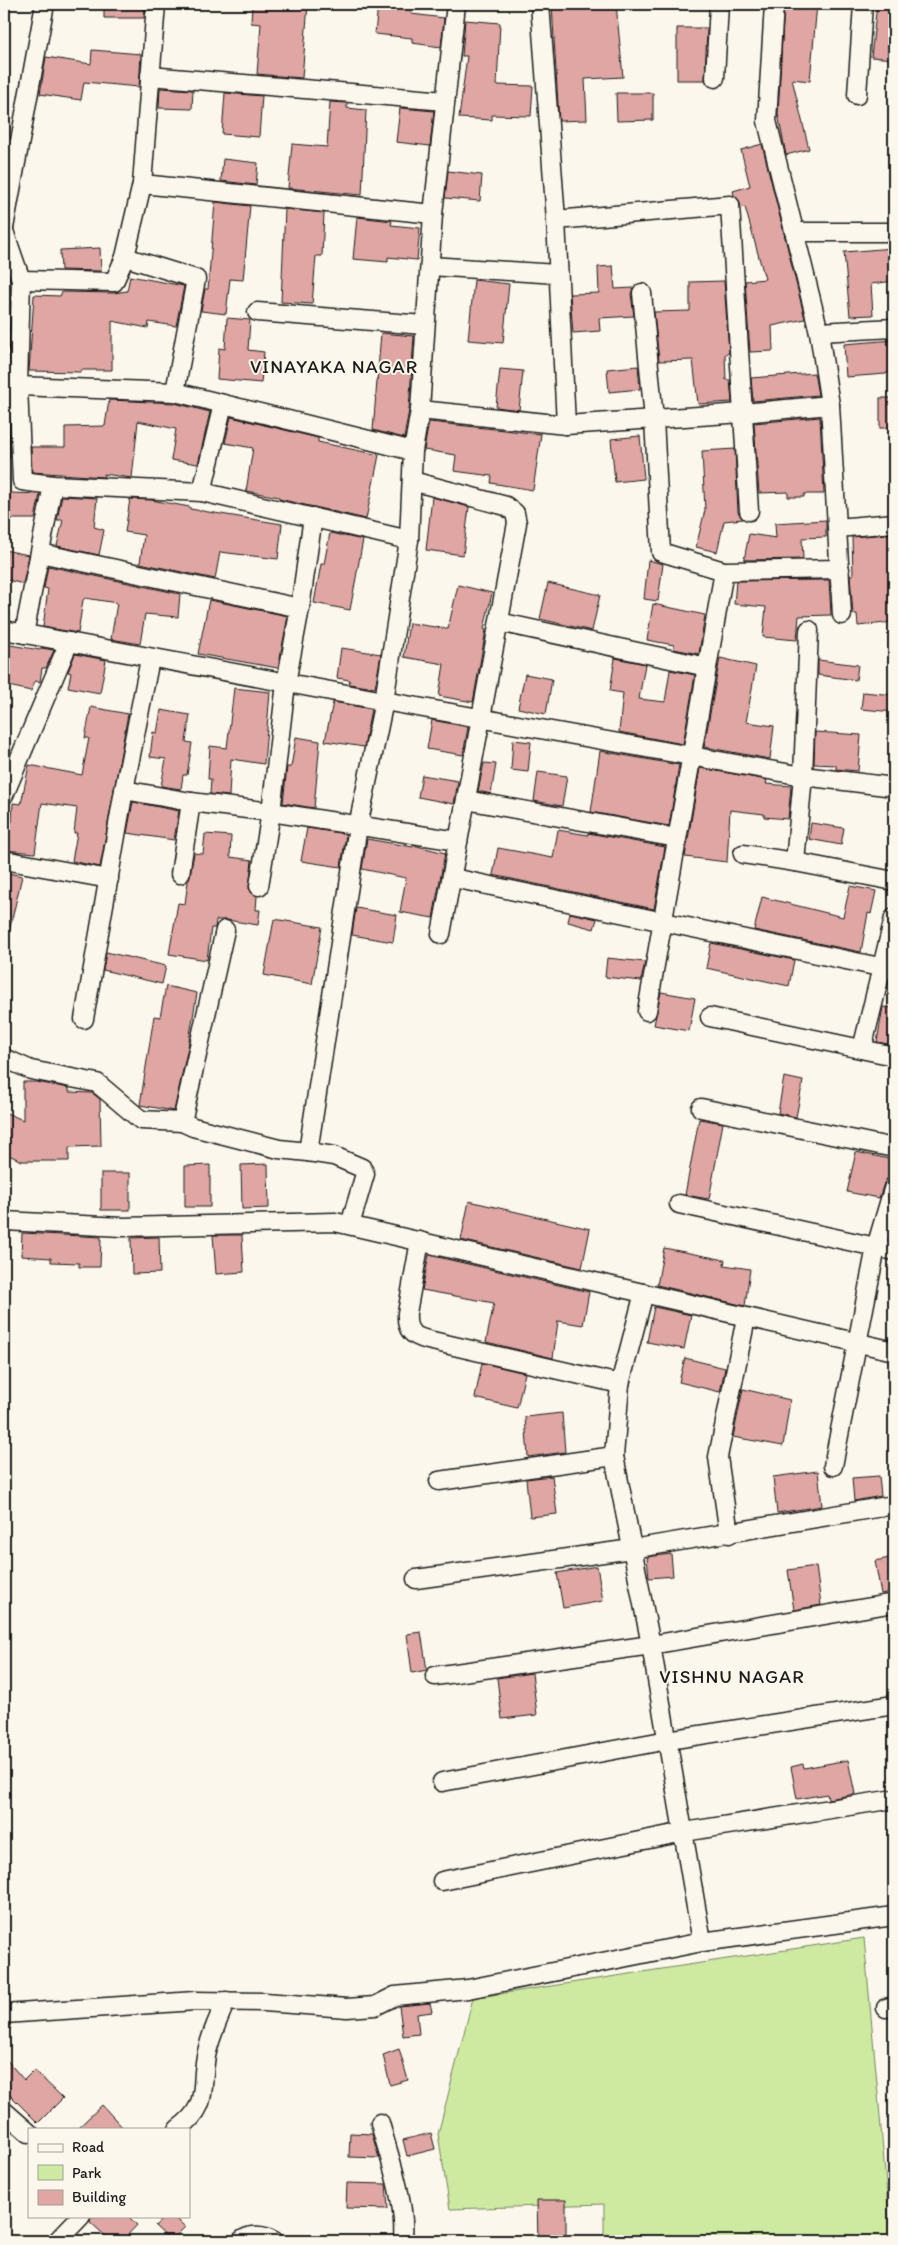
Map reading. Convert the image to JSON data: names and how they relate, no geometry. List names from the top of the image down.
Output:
{
  "districts": ["VINAYAKA NAGAR", "VISHNU NAGAR"],
  "legend": ["Road", "Park", "Building"]
}
